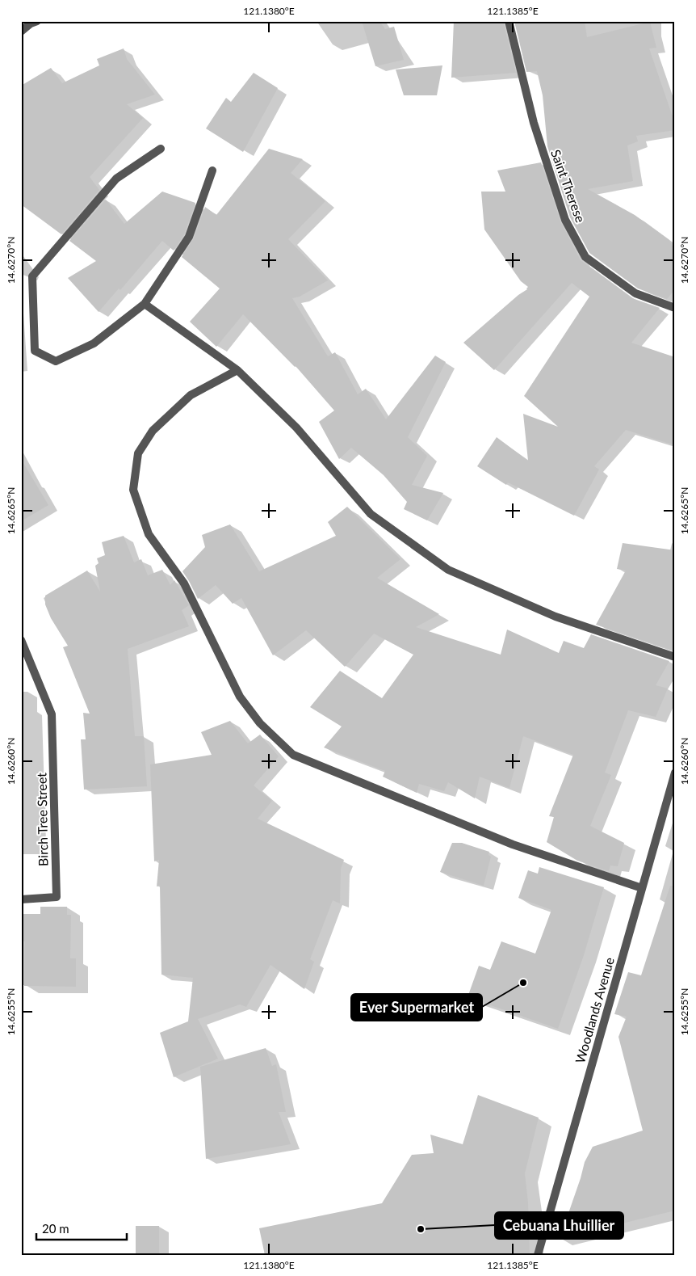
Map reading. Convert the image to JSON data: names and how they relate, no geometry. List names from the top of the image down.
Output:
{
  "streets": {
    "street": ["Saint Therese", "Birch Tree Street", "Woodlands Avenue"]
  },
  "places": ["Ever Supermarket", "Cebuana Lhuillier"],
  "scale_bar": "20 m",
  "coordinates": [
    "121.1380°E",
    "121.1385°E",
    "14.6270°N",
    "14.6265°N",
    "14.6260°N",
    "14.6255°N"
  ]
}
